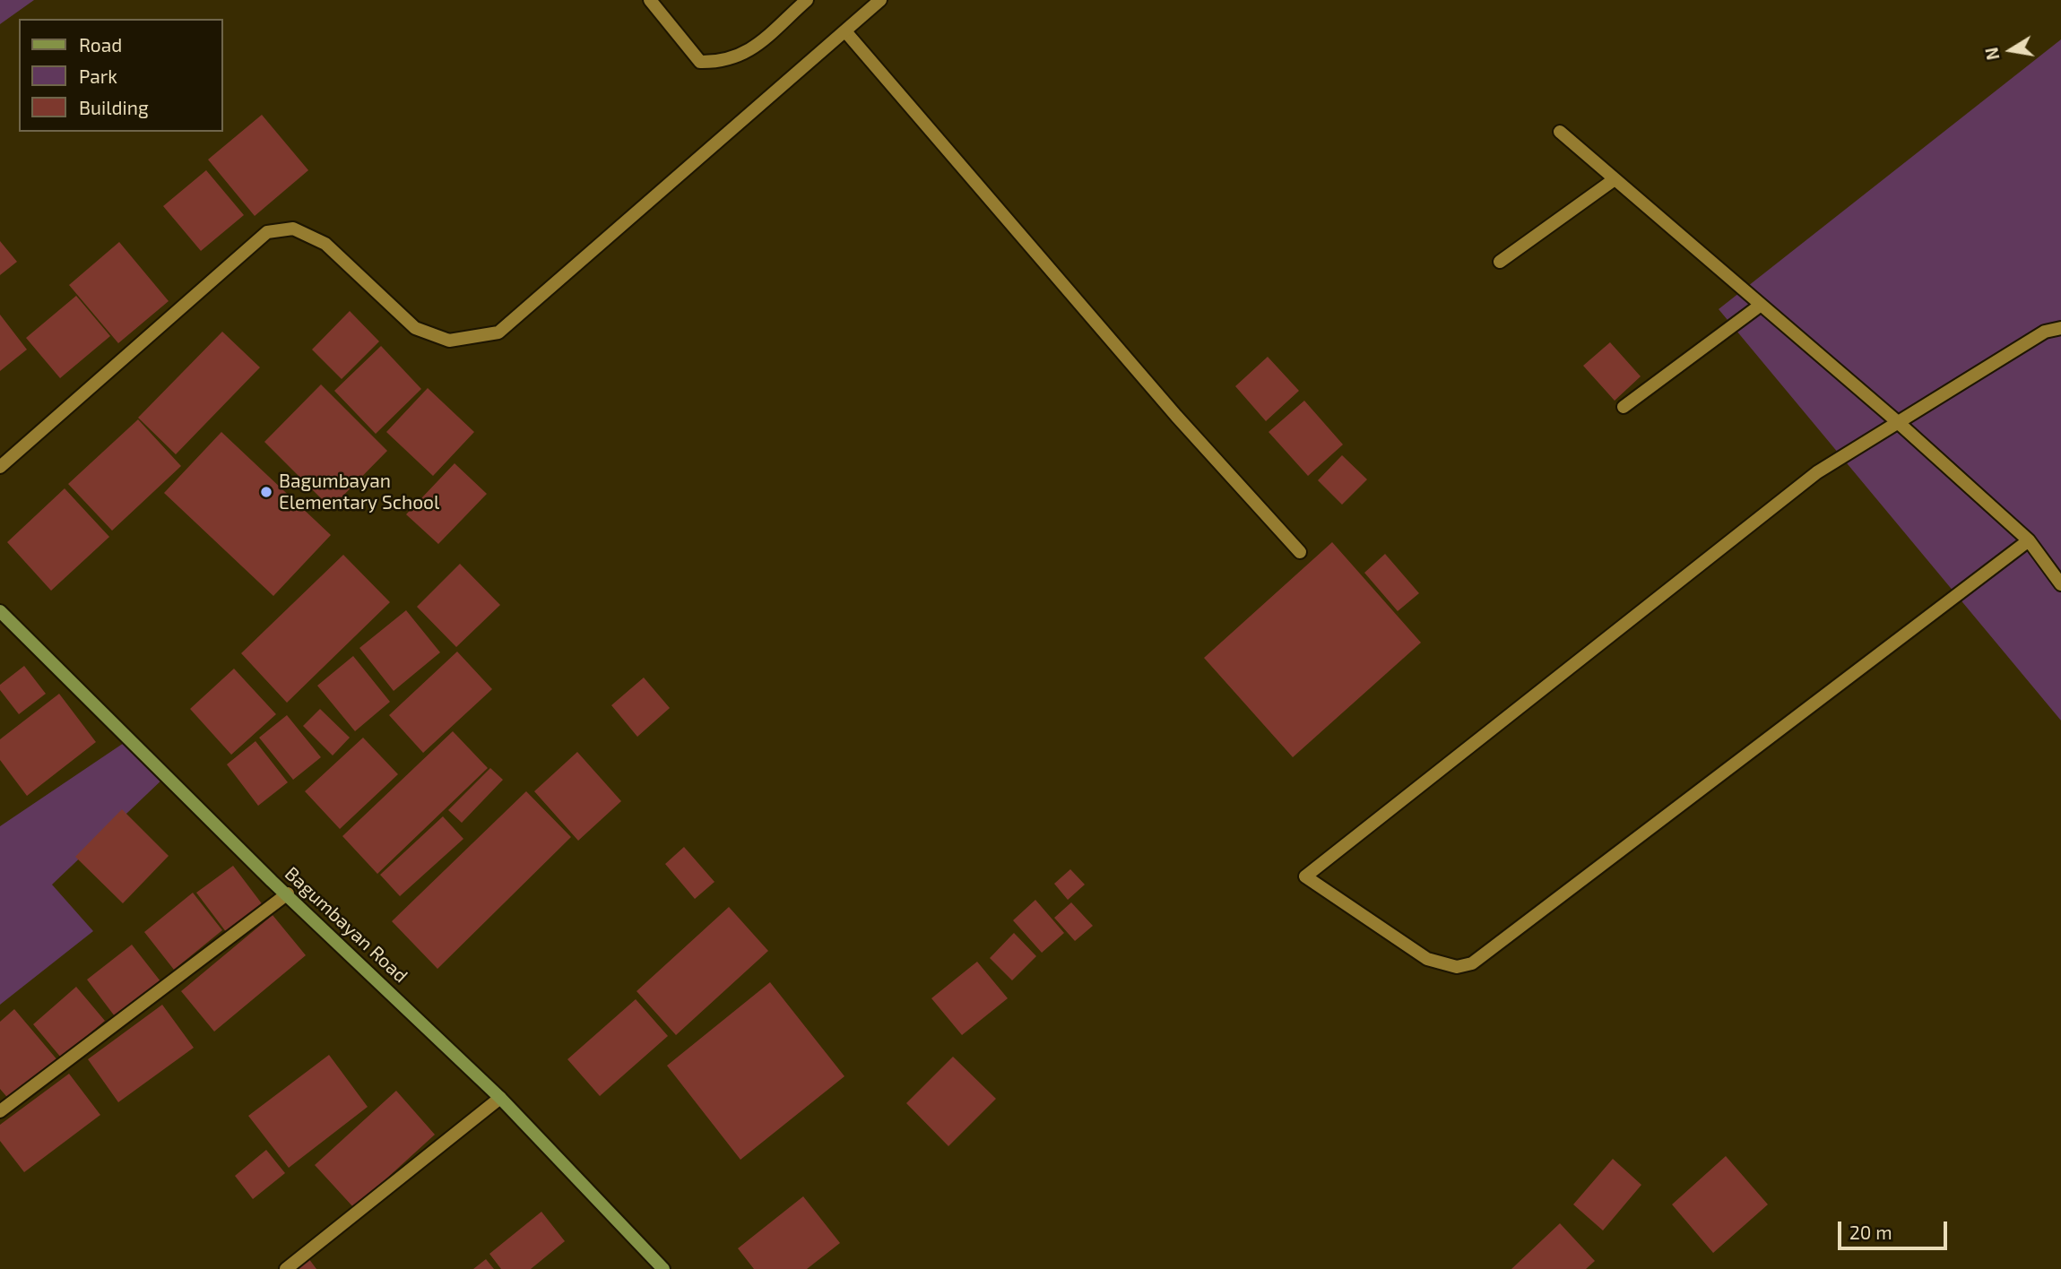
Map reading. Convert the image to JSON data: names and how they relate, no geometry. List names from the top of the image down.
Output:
{
  "streets": {
    "street": ["Bagumbayan Road"]
  },
  "places": ["Bagumbayan Elementary School"],
  "legend": ["Road", "Park", "Building"],
  "scale_bar": "20 m",
  "north": "left"
}
